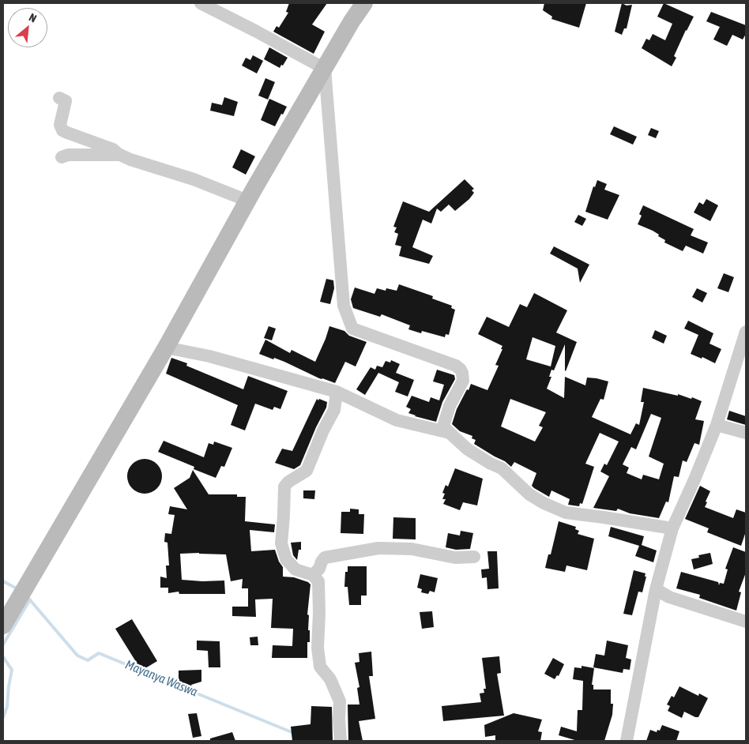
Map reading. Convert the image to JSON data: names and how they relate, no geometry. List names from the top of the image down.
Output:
{
  "water": ["Mayanya Waswa"],
  "north": "top right"
}
